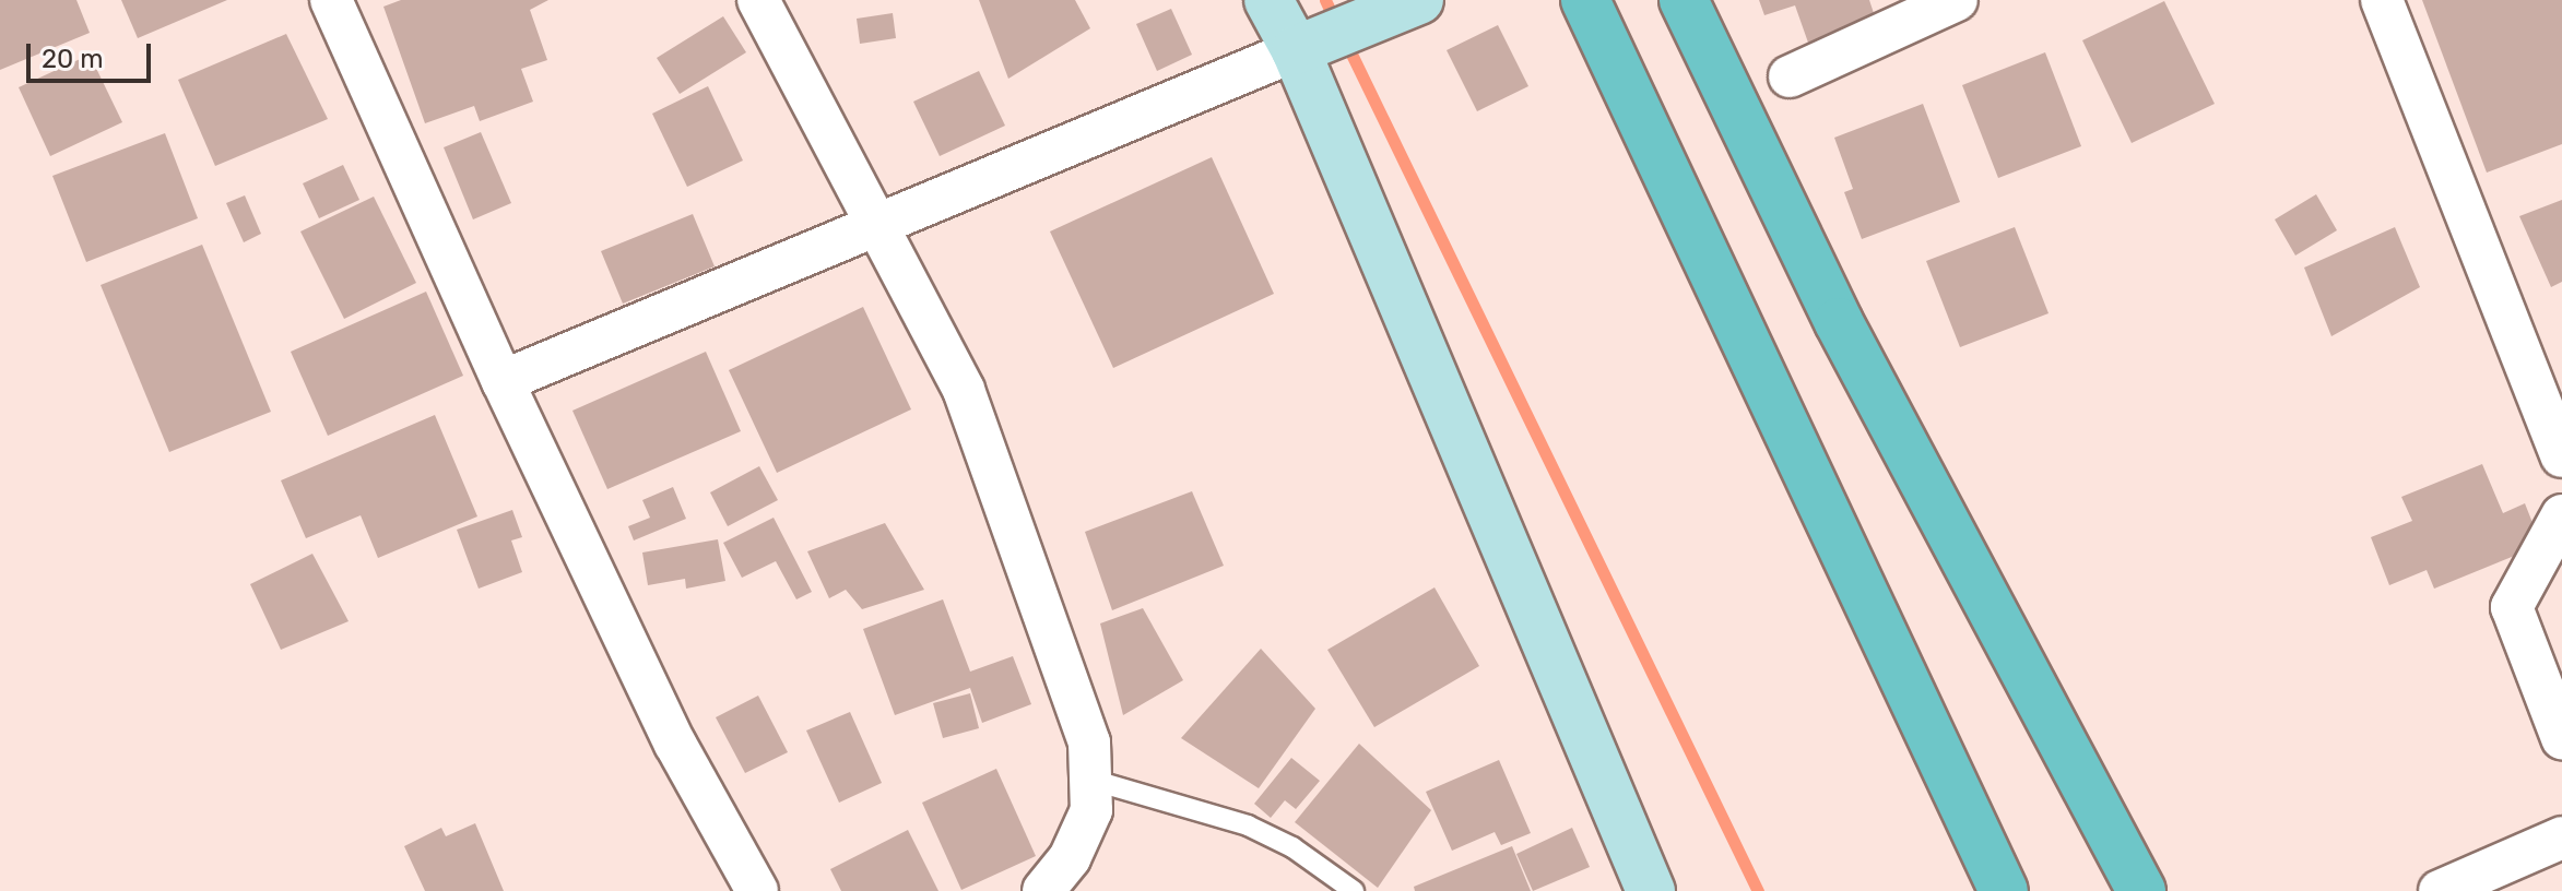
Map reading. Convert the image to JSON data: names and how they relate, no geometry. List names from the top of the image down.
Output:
{
  "scale_bar": "20 m"
}
